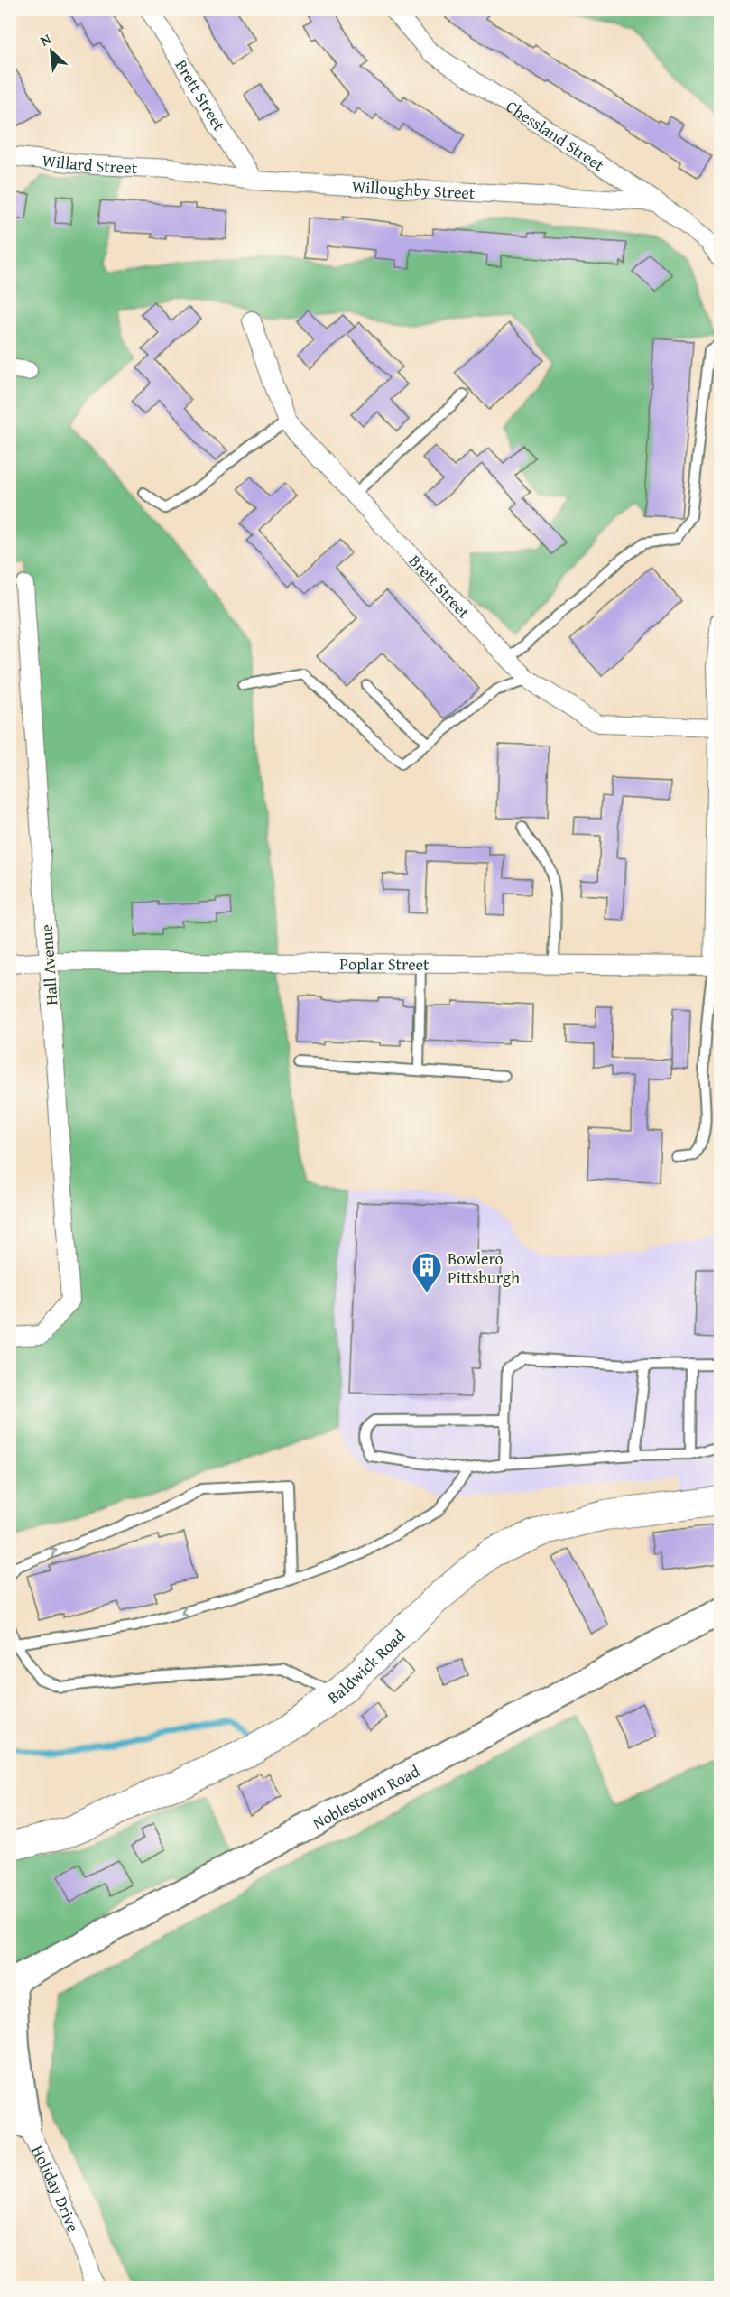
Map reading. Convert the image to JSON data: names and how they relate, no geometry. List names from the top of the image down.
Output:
{
  "streets": {
    "main road": ["Baldwick Road", "Noblestown Road"],
    "street": [
      "Brett Street",
      "Chessland Street",
      "Willard Street",
      "Willoughby Street",
      "Poplar Street",
      "Hall Avenue",
      "Holiday Drive"
    ]
  },
  "crossings": [
    ["Brett Street", "Willoughby Street"],
    ["Chessland Street", "Willoughby Street"],
    ["Willard Street", "Willoughby Street"],
    ["Poplar Street", "Hall Avenue"]
  ],
  "places": {
    "building": ["Bowlero Pittsburgh"]
  },
  "north": "top left"
}
